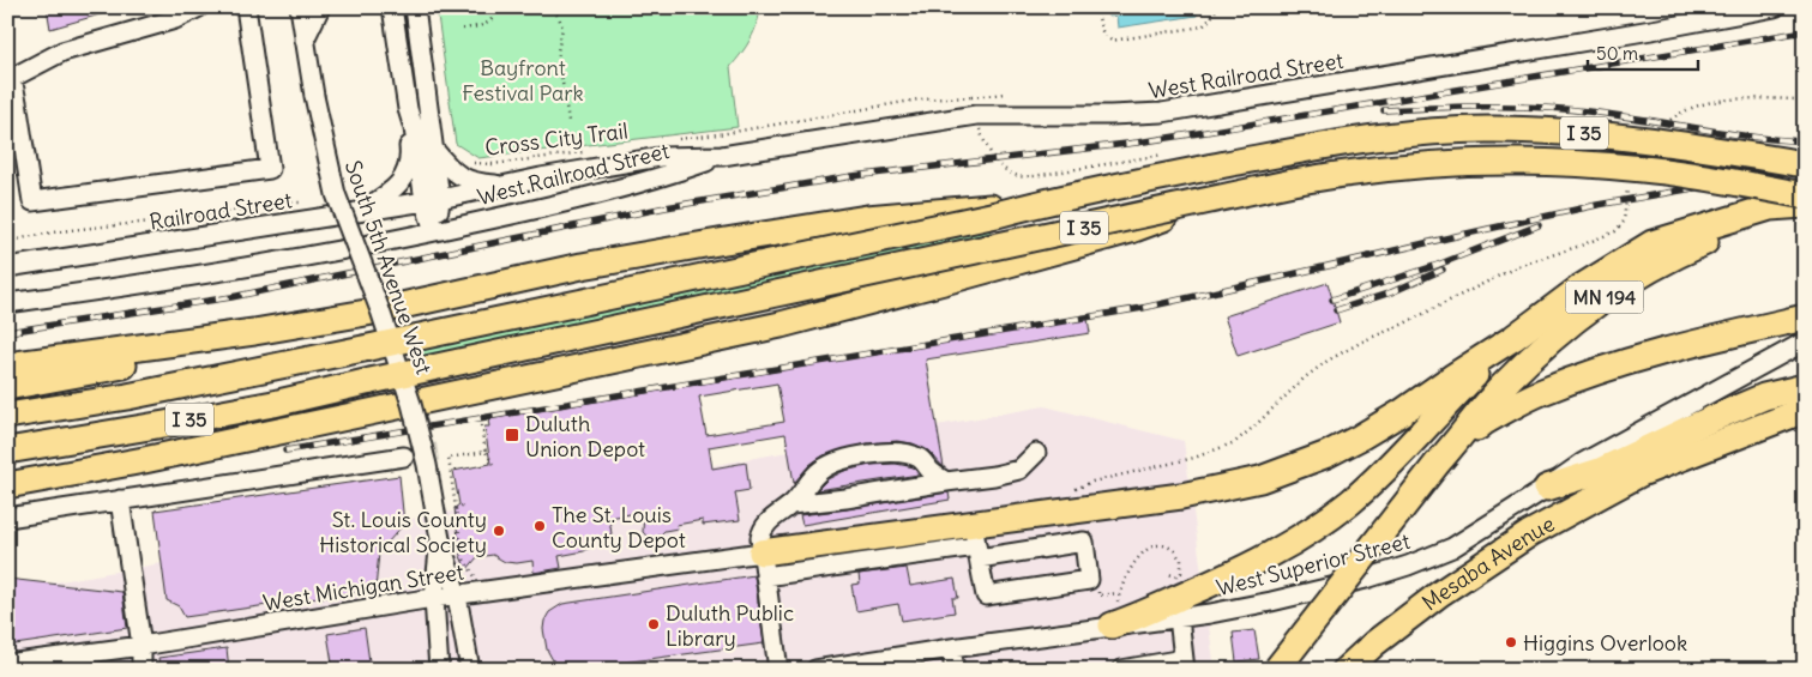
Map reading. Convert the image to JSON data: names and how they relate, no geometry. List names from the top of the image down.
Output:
{
  "streets": {
    "highway": ["I 35", "MN 194", "Mesaba Avenue"],
    "street": [
      "West Railroad Street",
      "Railroad Street",
      "South 5th Avenue West",
      "West Superior Street",
      "West Michigan Street"
    ],
    "path": ["Cross City Trail"]
  },
  "crossings": [
    ["West Railroad Street", "Railroad Street"],
    ["South 5th Avenue West", "West Michigan Street"]
  ],
  "parks": ["Bayfront Festival Park"],
  "places": {
    "transit": ["Duluth Union Depot"],
    "other": [
      "The St. Louis County Depot",
      "St. Louis County Historical Society",
      "Duluth Public Library",
      "Higgins Overlook"
    ]
  },
  "scale_bar": "50 m"
}
